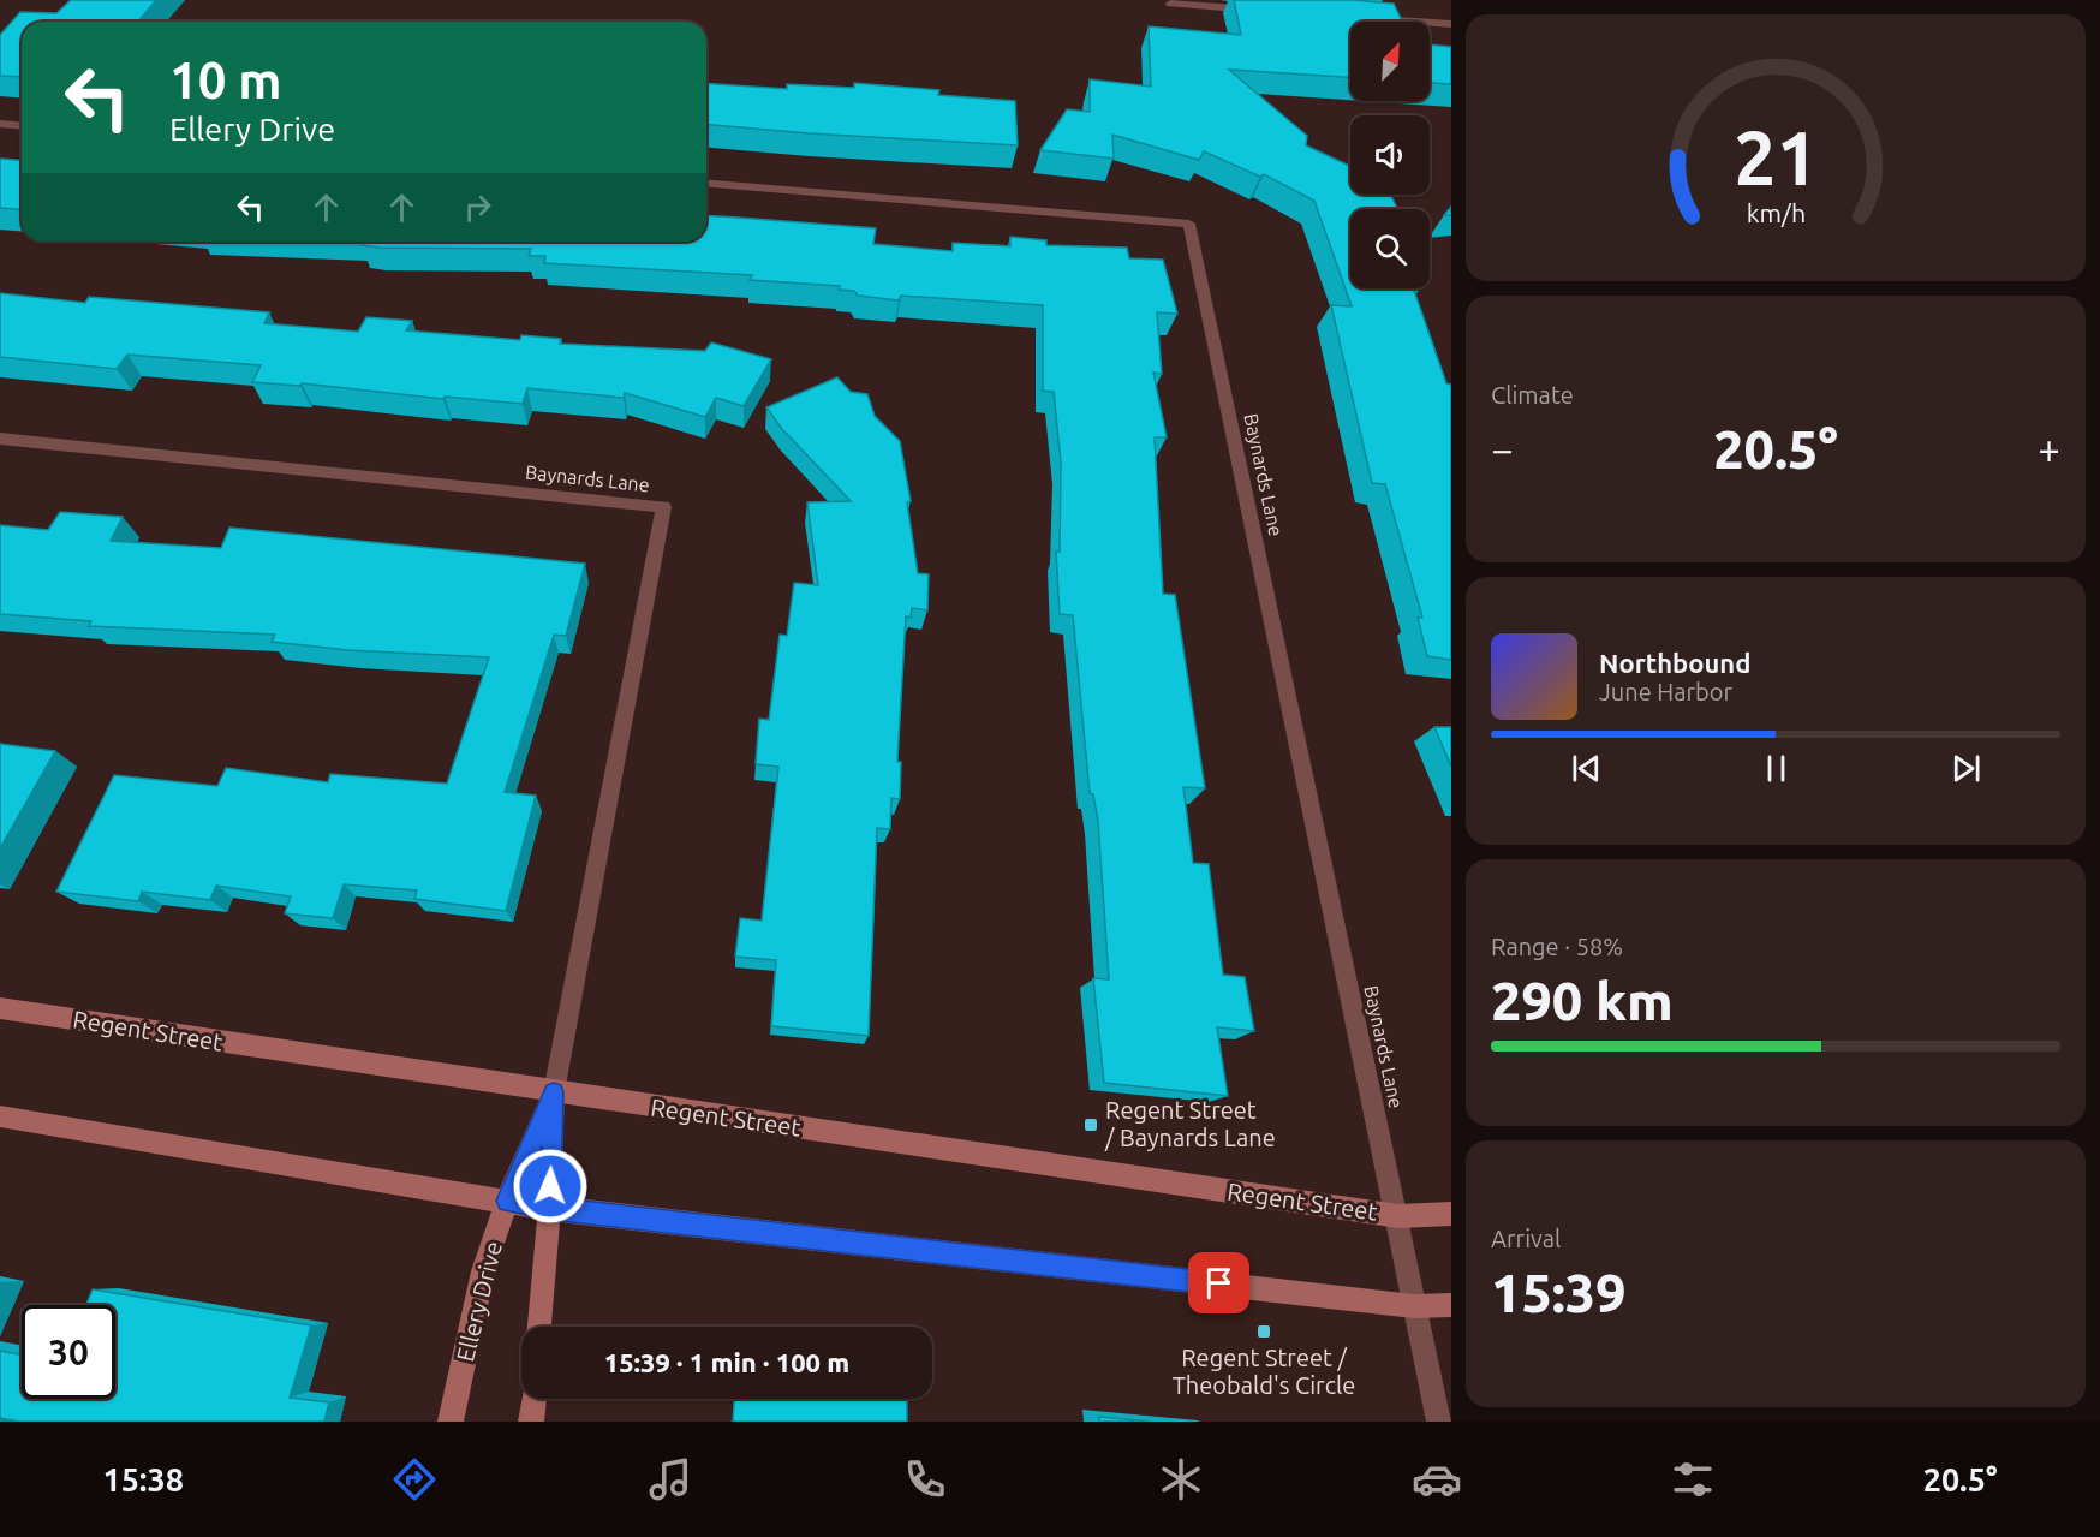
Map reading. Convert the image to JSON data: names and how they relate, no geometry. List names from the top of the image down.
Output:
{
  "streets": {
    "street": ["Baynards Lane", "Regent Street", "Ellery Drive"]
  },
  "crossings": [
    ["Baynards Lane", "Regent Street"],
    ["Baynards Lane", "Ellery Drive"],
    ["Regent Street", "Ellery Drive"]
  ],
  "places": {
    "transit": ["Regent Street / Baynards Lane", "Regent Street / Theobald's Circle"]
  },
  "north": "top right",
  "page": {
    "turn": ["10 m", "Ellery Drive"],
    "tile": [
      "Climate",
      ["Range · 58%", "290 km"],
      ["Arrival", "15:39"]
    ],
    "heat": ["−", "20.5°", "+"],
    "song": ["Northbound", "June Harbor"],
    "limit": "30",
    "trip": "15:39 · 1 min · 100 m",
    "tabs": ["15:38", "20.5°"],
    "gauge": ["21", "km/h"]
  }
}
